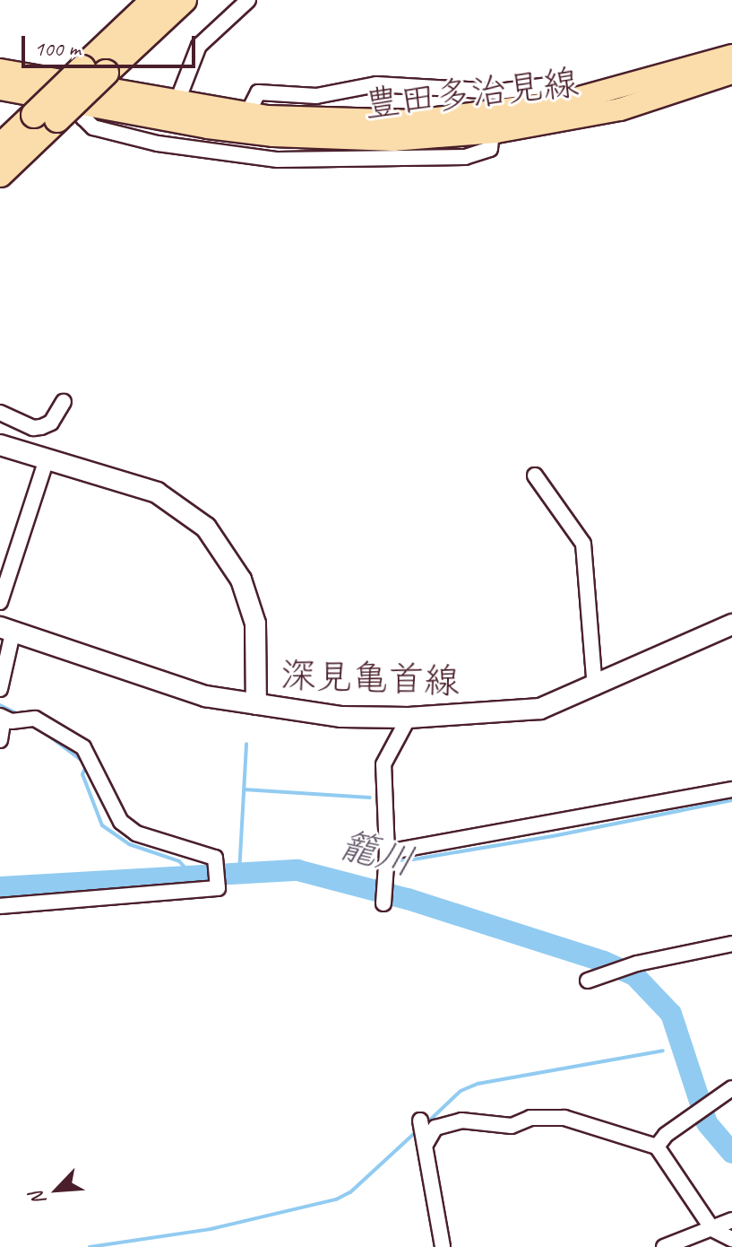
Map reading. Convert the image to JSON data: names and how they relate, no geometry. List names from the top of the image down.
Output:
{
  "streets": {
    "main road": ["豊田多治見線", "深見亀首線"]
  },
  "water": ["籠川"],
  "scale_bar": "100 m",
  "north": "bottom left"
}
